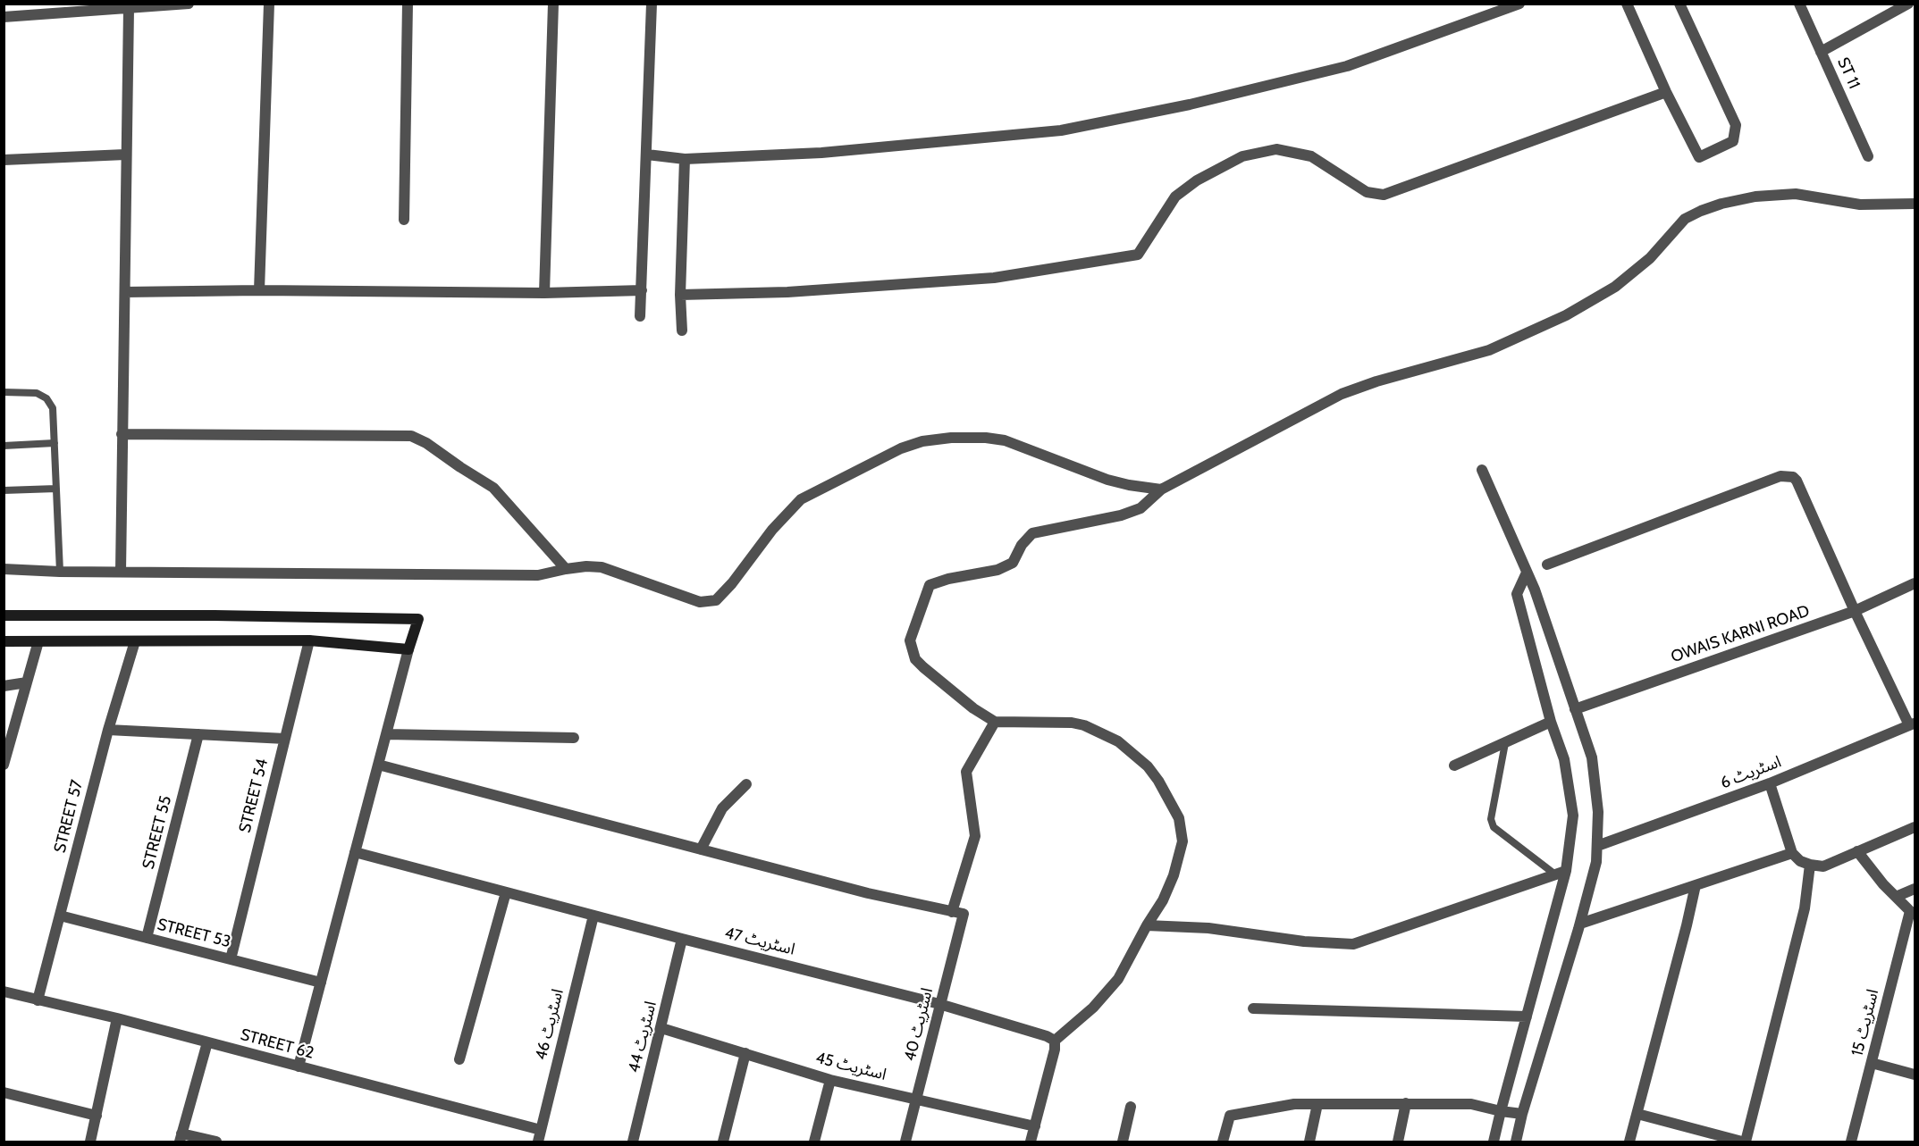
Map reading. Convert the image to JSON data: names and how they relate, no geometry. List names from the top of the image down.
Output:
{
  "streets": {
    "street": [
      "ST 11",
      "OWAIS KARNI ROAD",
      "اسٹریٹ 6",
      "STREET 54",
      "STREET 57",
      "STREET 55",
      "STREET 53",
      "اسٹریٹ 47",
      "اسٹریٹ 15",
      "اسٹریٹ 46",
      "اسٹریٹ 40",
      "اسٹریٹ 44",
      "STREET 62",
      "اسٹریٹ 45"
    ]
  },
  "crossings": [
    ["STREET 54", "STREET 53"],
    ["STREET 57", "STREET 53"],
    ["STREET 57", "STREET 62"],
    ["STREET 55", "STREET 53"],
    ["اسٹریٹ 47", "اسٹریٹ 46"],
    ["اسٹریٹ 47", "اسٹریٹ 40"],
    ["اسٹریٹ 47", "اسٹریٹ 44"],
    ["اسٹریٹ 46", "STREET 62"],
    ["اسٹریٹ 40", "اسٹریٹ 45"],
    ["اسٹریٹ 44", "اسٹریٹ 45"]
  ]
}
